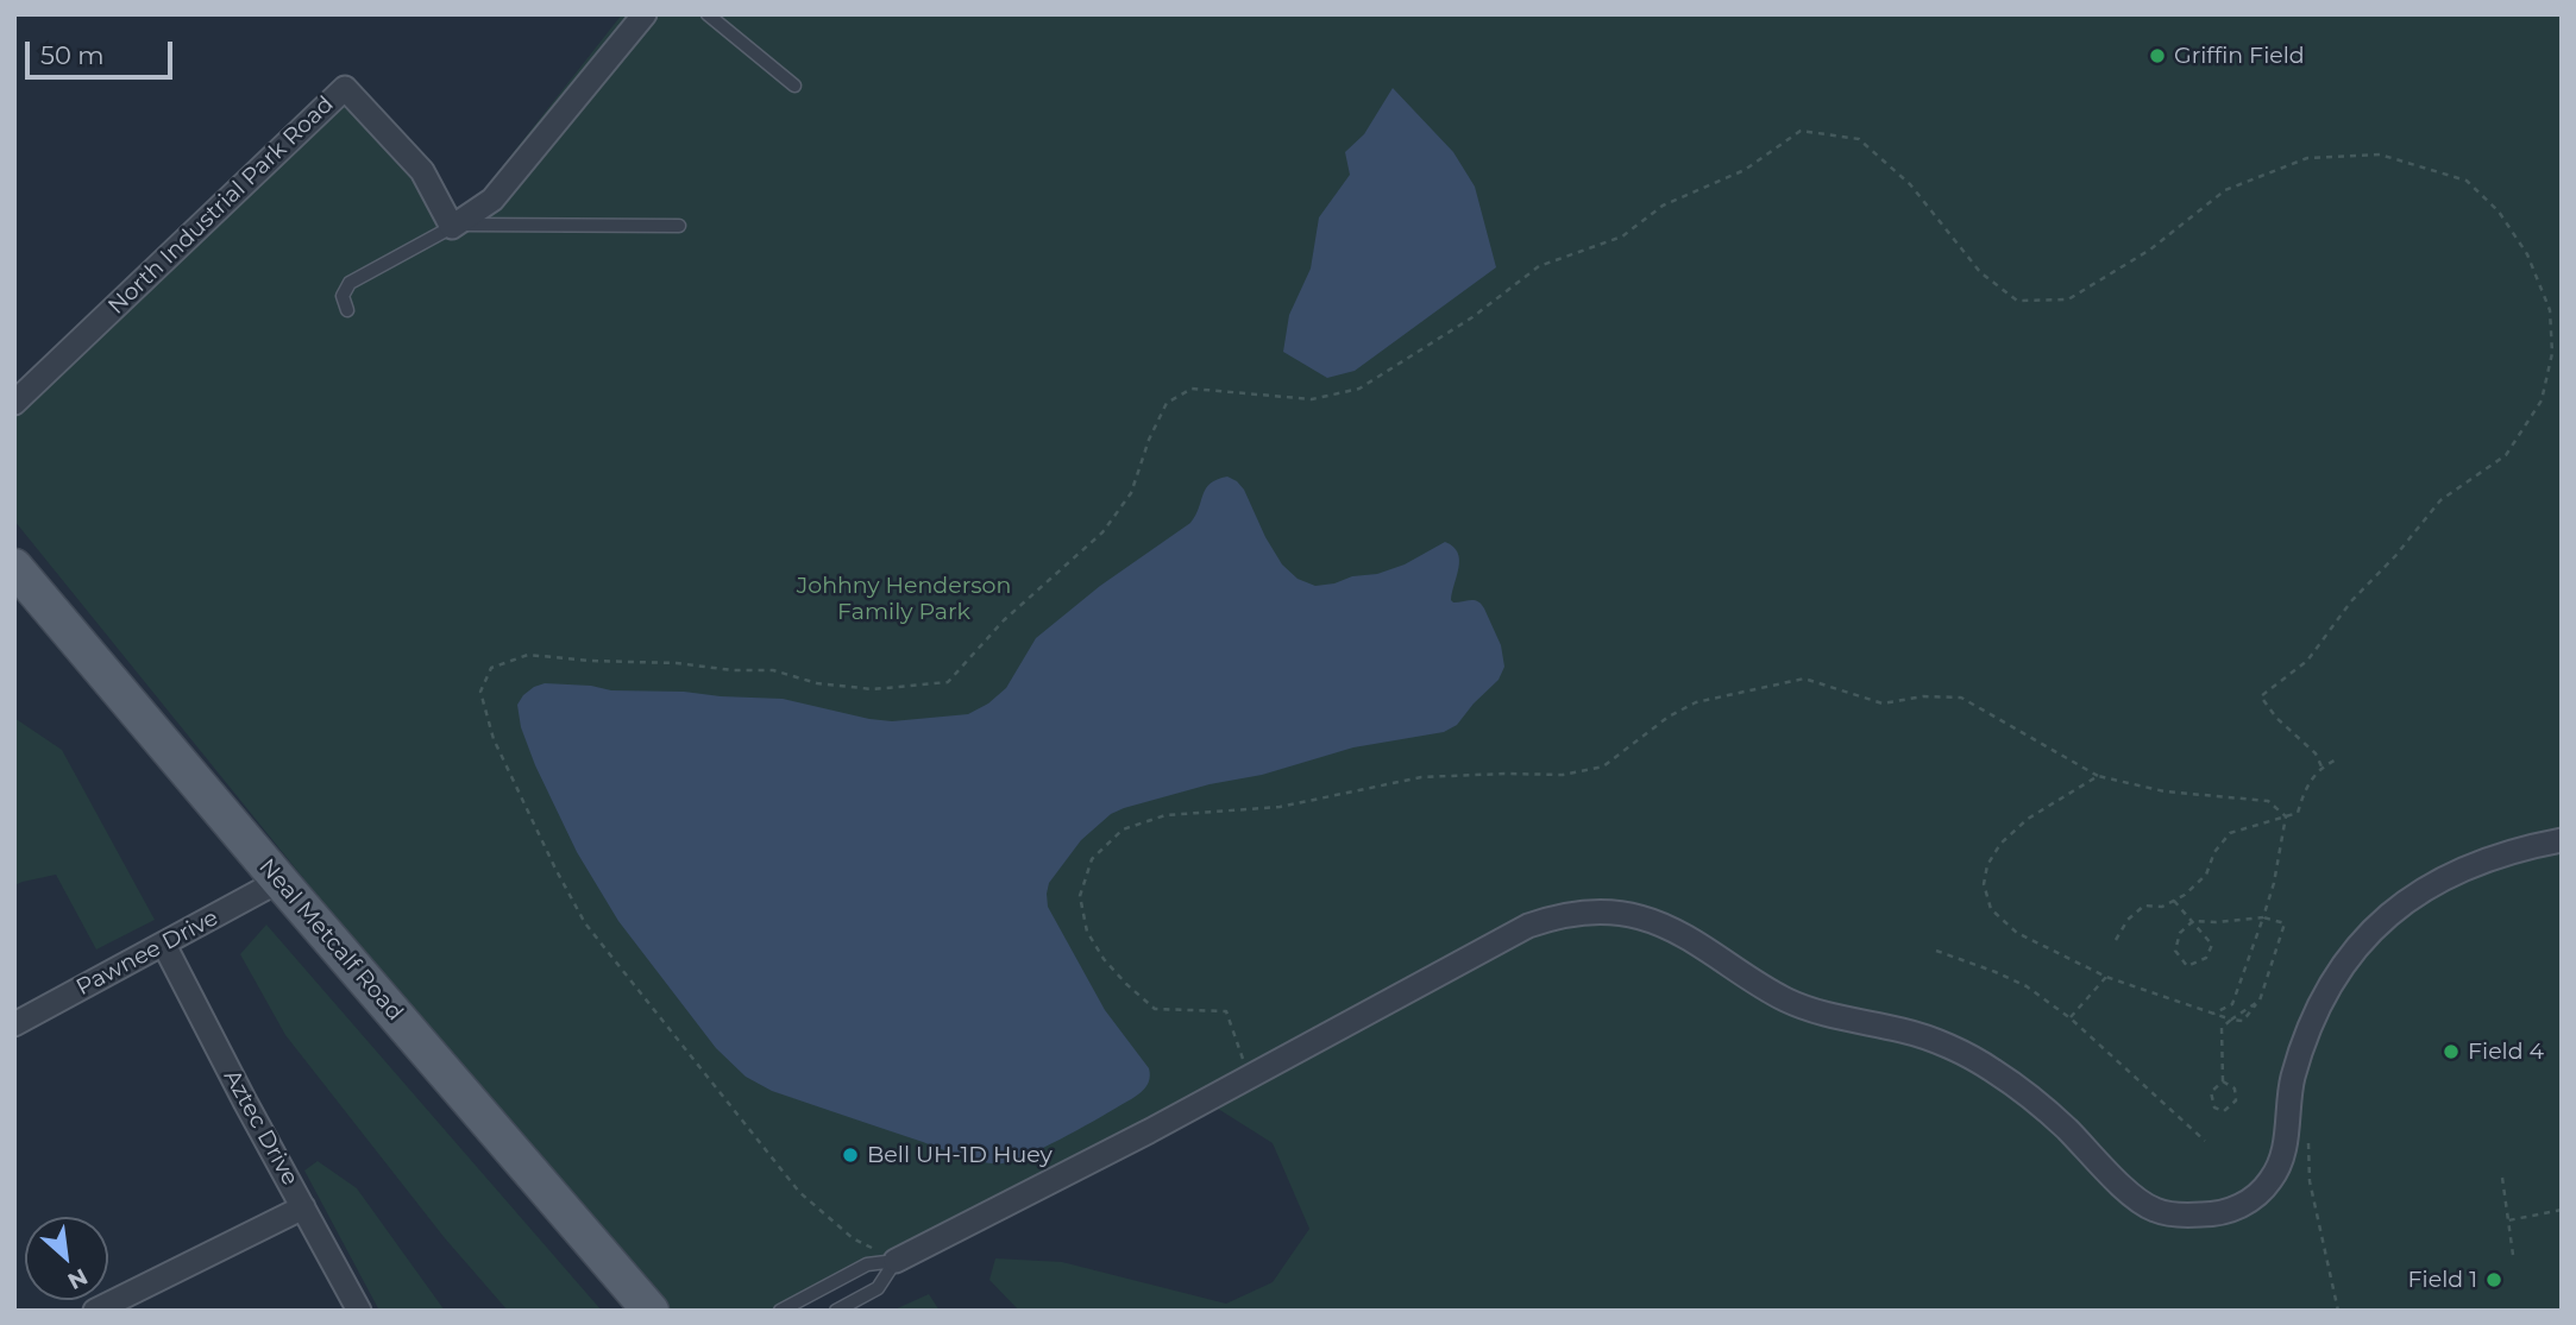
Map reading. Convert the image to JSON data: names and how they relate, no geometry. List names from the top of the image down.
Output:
{
  "streets": {
    "main road": ["Neal Metcalf Road"],
    "street": ["North Industrial Park Road", "Pawnee Drive", "Aztec Drive"]
  },
  "crossings": [
    ["Neal Metcalf Road", "Pawnee Drive"],
    ["Pawnee Drive", "Aztec Drive"]
  ],
  "parks": ["Johhny Henderson Family Park"],
  "places": [
    "Griffin Field",
    "Field 4",
    "Bell UH-1D Huey",
    "Field 1"
  ],
  "scale_bar": "50 m",
  "north": "bottom right"
}
